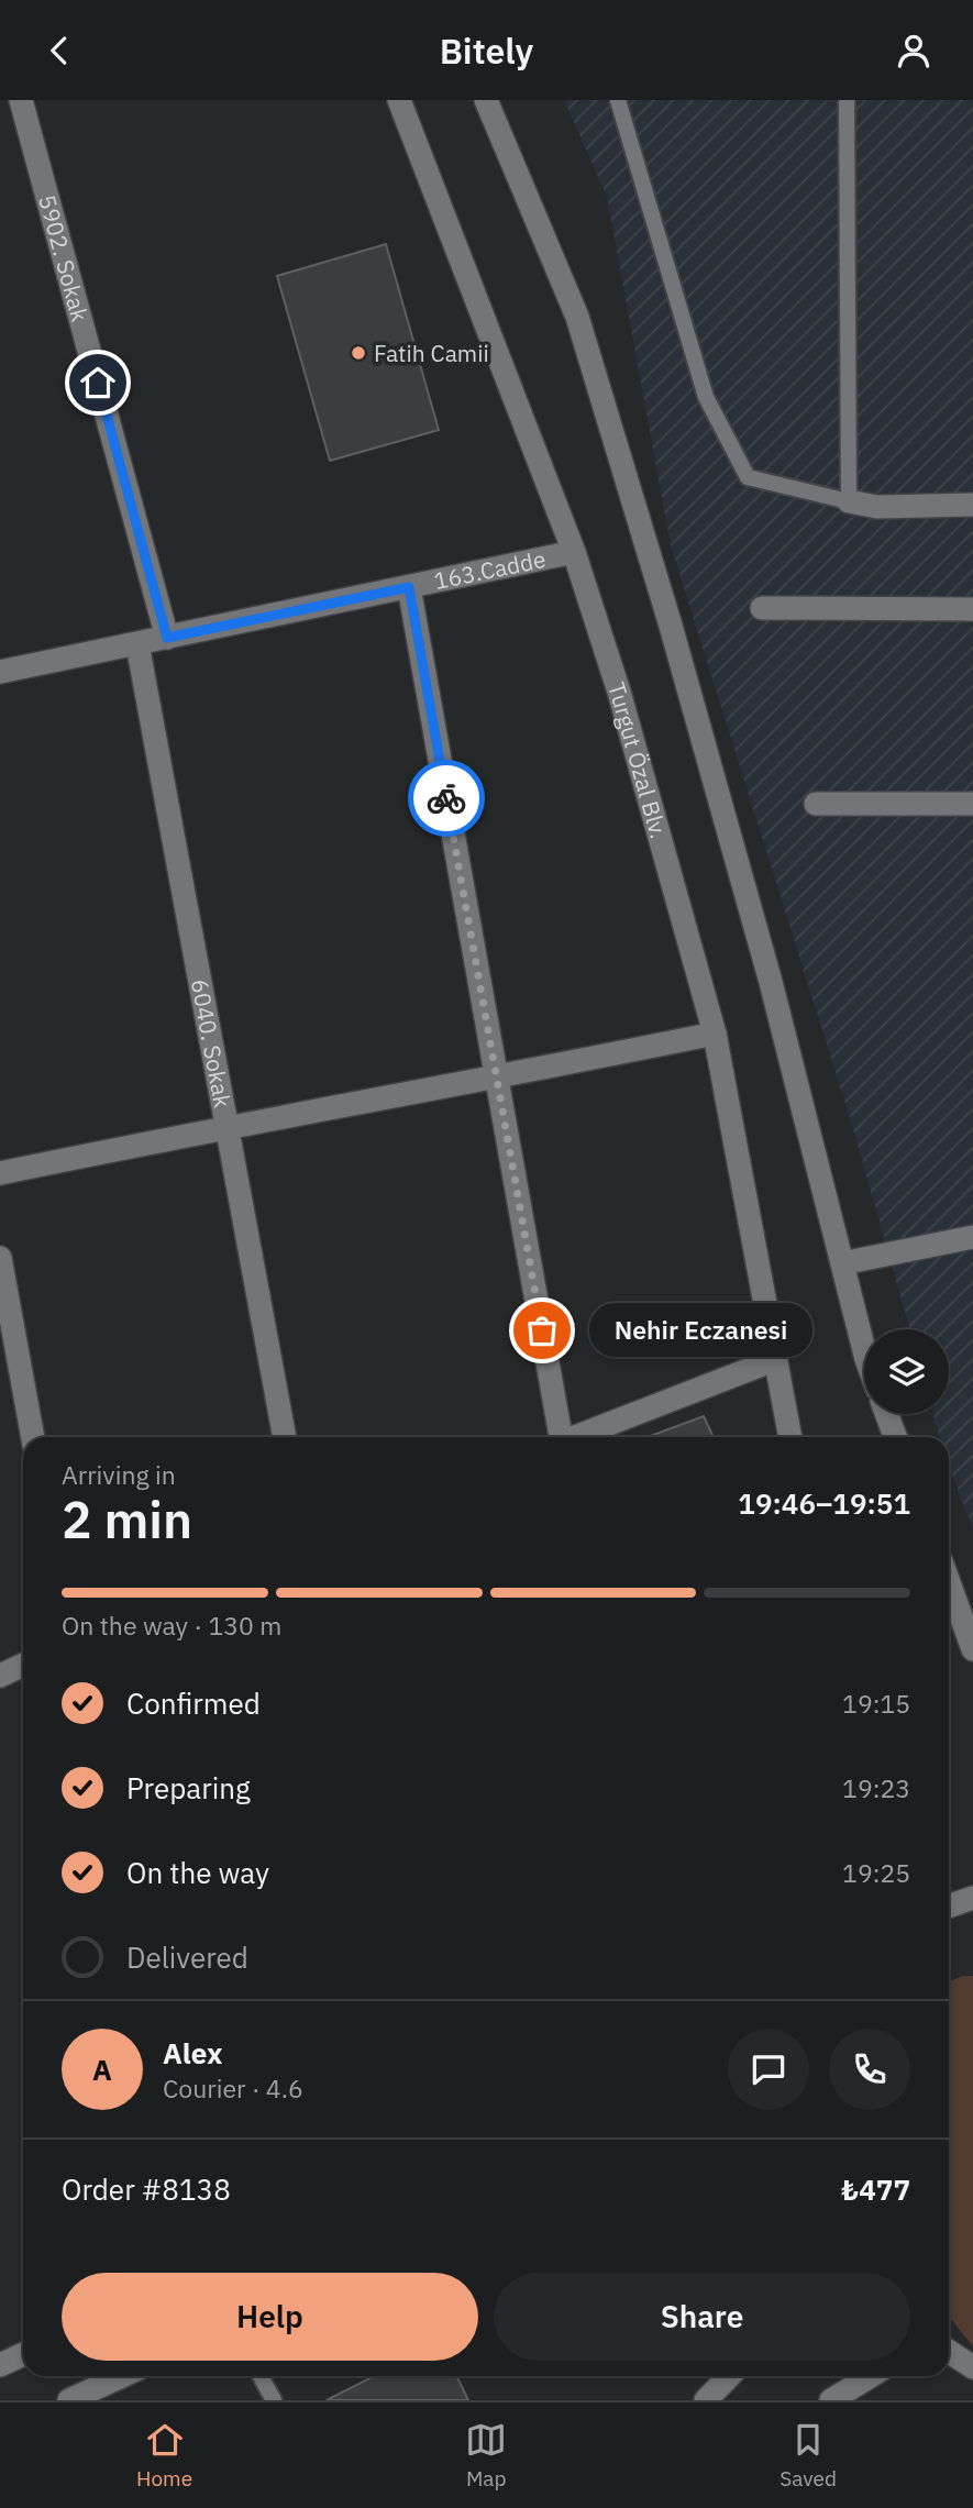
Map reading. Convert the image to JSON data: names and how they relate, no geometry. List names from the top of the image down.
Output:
{
  "streets": {
    "street": [
      "5902. Sokak",
      "163.Cadde",
      "Turgut Özal Blv.",
      "6040. Sokak"
    ]
  },
  "crossings": [
    ["5902. Sokak", "163.Cadde"],
    ["163.Cadde", "Turgut Özal Blv."],
    ["163.Cadde", "6040. Sokak"]
  ],
  "places": ["Fatih Camii", "Nehir Eczanesi"],
  "page": {
    "header": "Bitely",
    "bubble": "Nehir Eczanesi",
    "heading": ["2 min", "Arriving in", "19:46–19:51"],
    "panel": [
      "Alex",
      "Courier · 4.6",
      "Order #8138",
      "₺477"
    ],
    "bar": "On the way · 130 m",
    "list": [
      ["Confirmed", "19:15"],
      ["Preparing", "19:23"],
      ["On the way", "19:25"],
      "Delivered"
    ],
    "round": "A",
    "buttons": ["Help", "Share"],
    "tabs": ["Home", "Map", "Saved"]
  }
}
